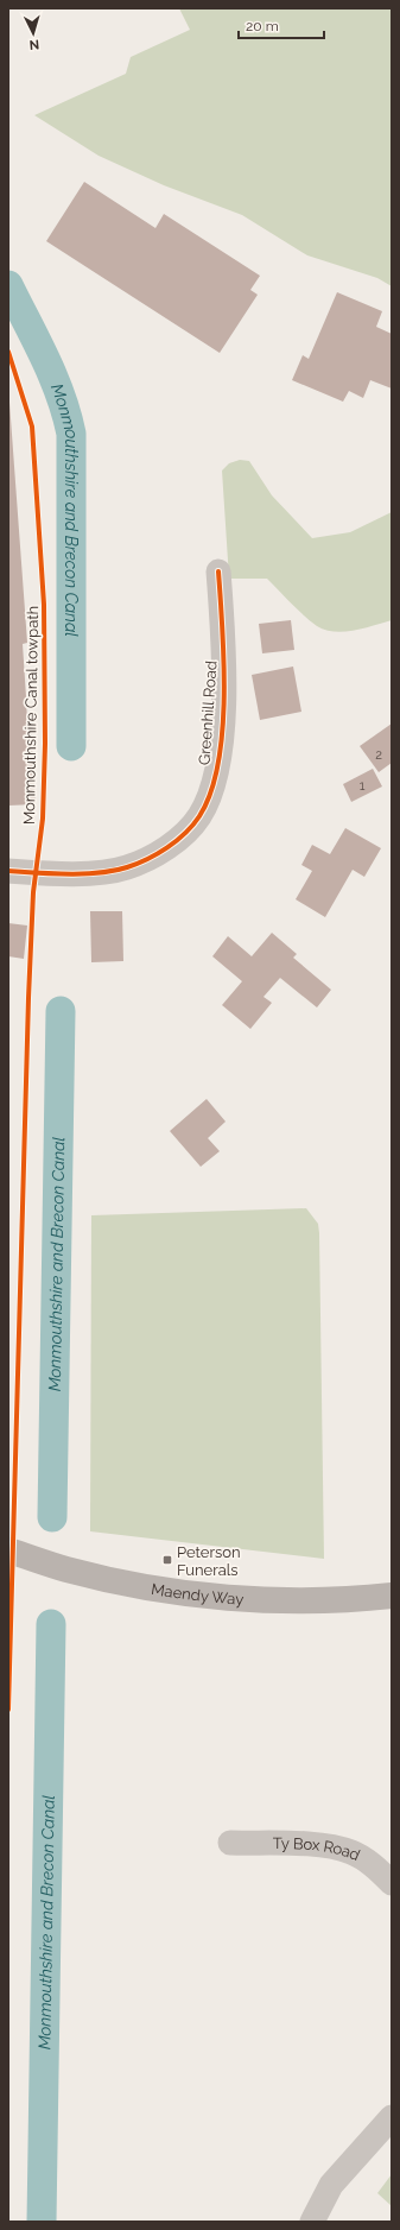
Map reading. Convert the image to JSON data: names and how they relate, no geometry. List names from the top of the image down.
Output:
{
  "streets": {
    "street": ["Greenhill Road", "Maendy Way", "Ty Box Road"],
    "cycle path": ["Monmouthshire Canal towpath"]
  },
  "water": ["Monmouthshire and Brecon Canal"],
  "places": {
    "transit": ["Peterson Funerals"]
  },
  "house_numbers": ["2", "1"],
  "scale_bar": "20 m",
  "north": "bottom"
}
